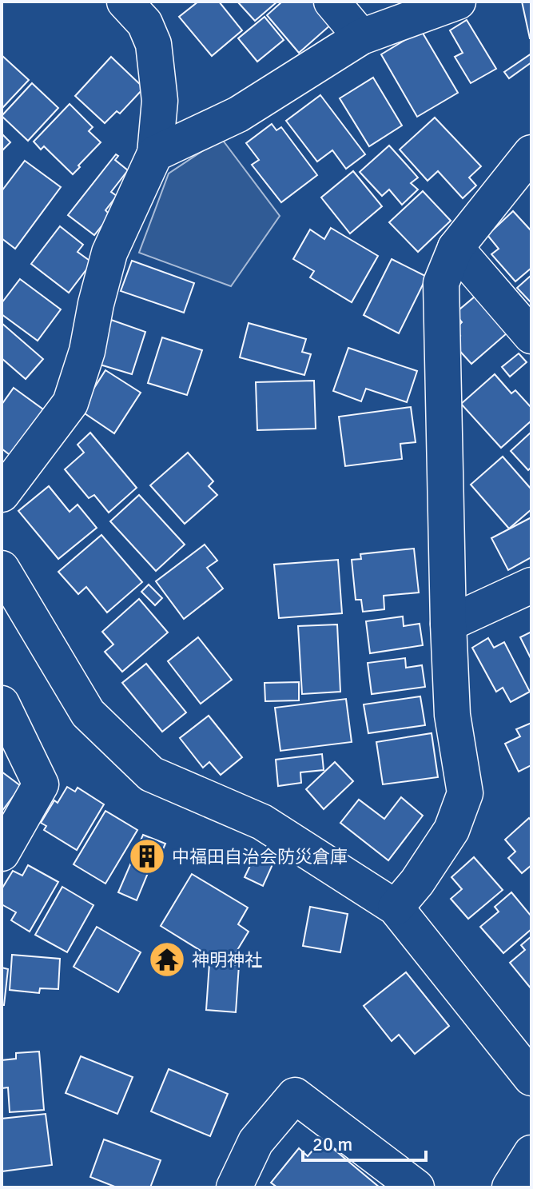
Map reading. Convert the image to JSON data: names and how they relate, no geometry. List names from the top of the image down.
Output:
{
  "places": {
    "building": ["中福田自治会防災倉庫"],
    "temple": ["神明神社"]
  },
  "scale_bar": "20 m"
}
